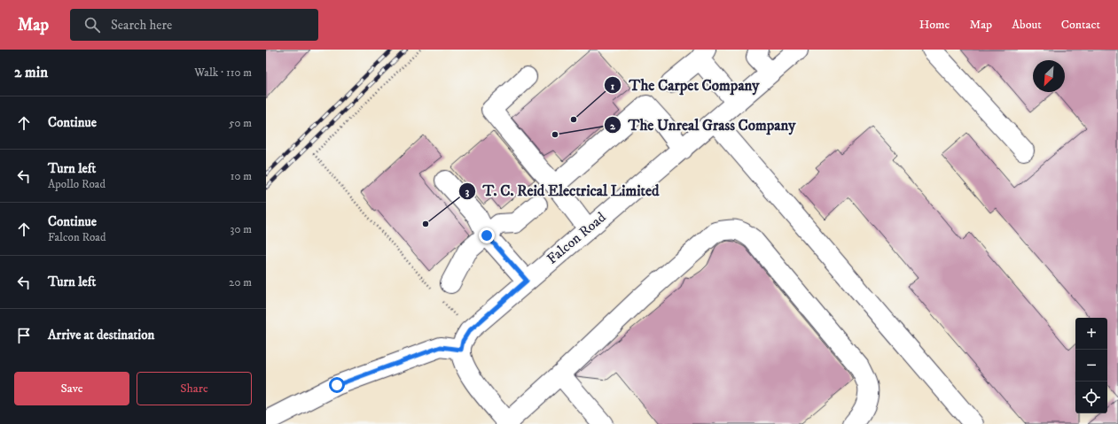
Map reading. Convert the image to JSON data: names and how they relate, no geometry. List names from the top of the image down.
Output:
{
  "streets": {
    "street": ["Falcon Road"]
  },
  "places": ["The Carpet Company", "The Unreal Grass Company", "T. C. Reid Electrical Limited"],
  "north": "bottom left",
  "page": {
    "header": "Map",
    "search": "Search here",
    "nav": [
      "Home",
      "Map",
      "About",
      "Contact"
    ],
    "heading": ["2 min", "Walk · 110 m"],
    "list": [
      ["Continue", "50 m"],
      ["Turn left", "Apollo Road", "10 m"],
      ["Continue", "Falcon Road", "30 m"],
      ["Turn left", "20 m"],
      "Arrive at destination"
    ],
    "map_buttons": ["+", "−"],
    "buttons": ["Save", "Share"]
  }
}
